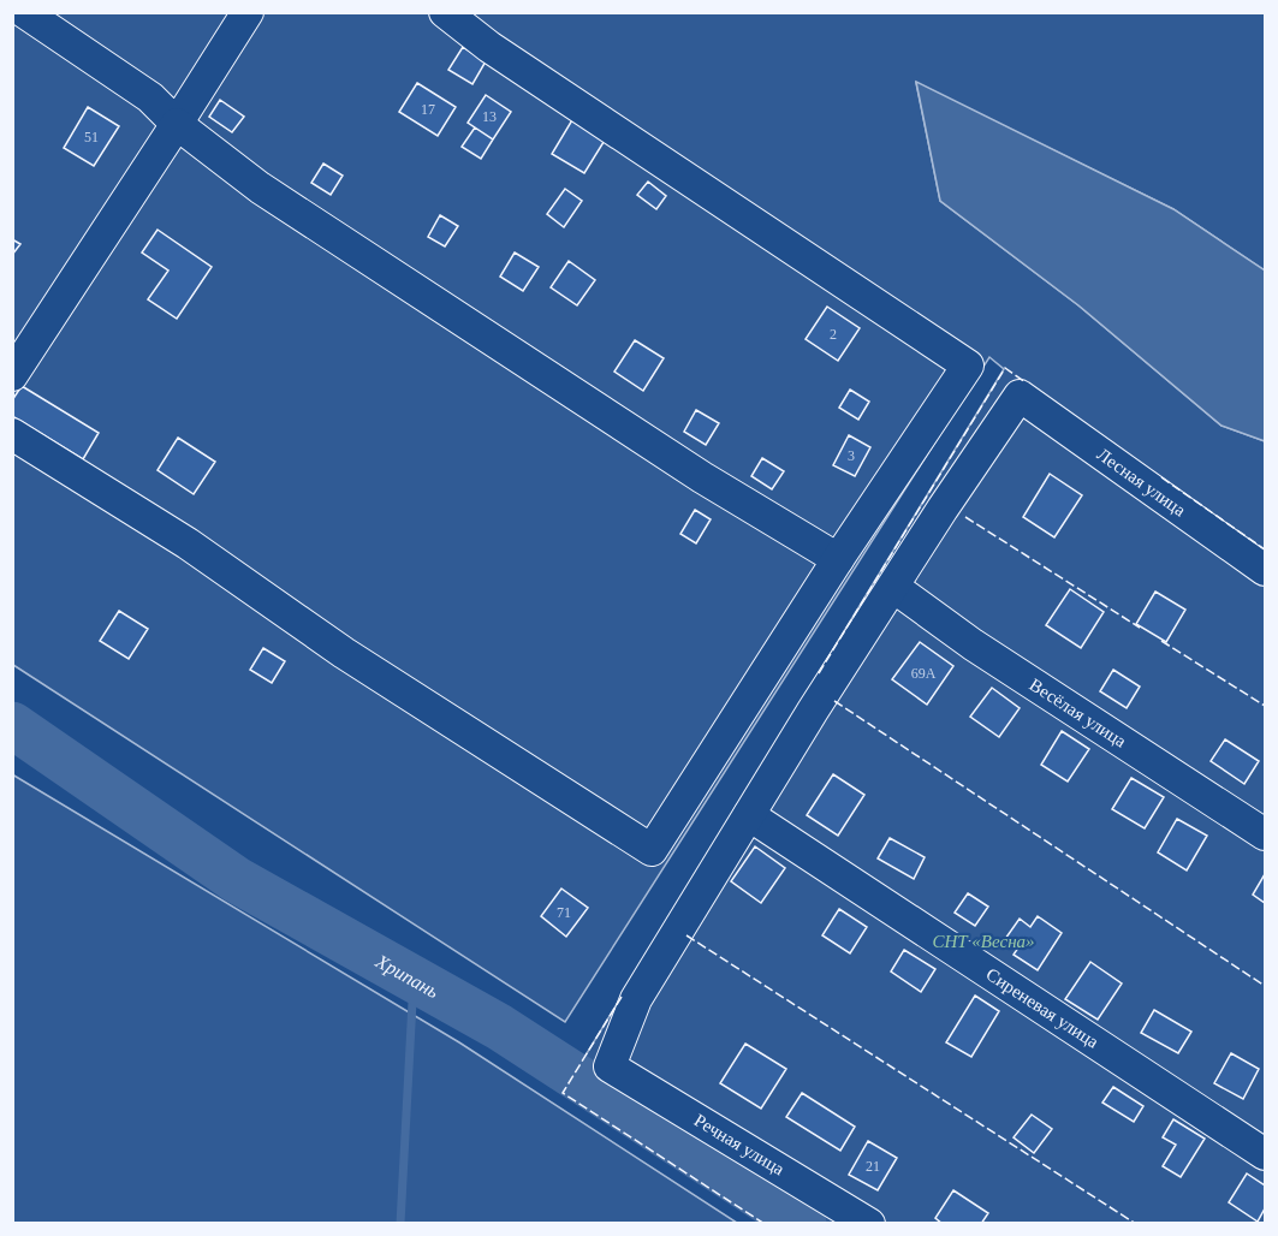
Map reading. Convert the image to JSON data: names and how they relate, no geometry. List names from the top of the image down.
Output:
{
  "streets": {
    "street": [
      "Лесная улица",
      "Весёлая улица",
      "Сиреневая улица",
      "Речная улица"
    ]
  },
  "crossings": [
    ["Лесная улица", "Весёлая улица"],
    ["Сиреневая улица", "Речная улица"]
  ],
  "water": ["Хрипань"],
  "parks": ["СНТ «Весна»"],
  "house_numbers": [
    "17",
    "13",
    "51",
    "2",
    "3",
    "69А",
    "71",
    "21"
  ]
}
